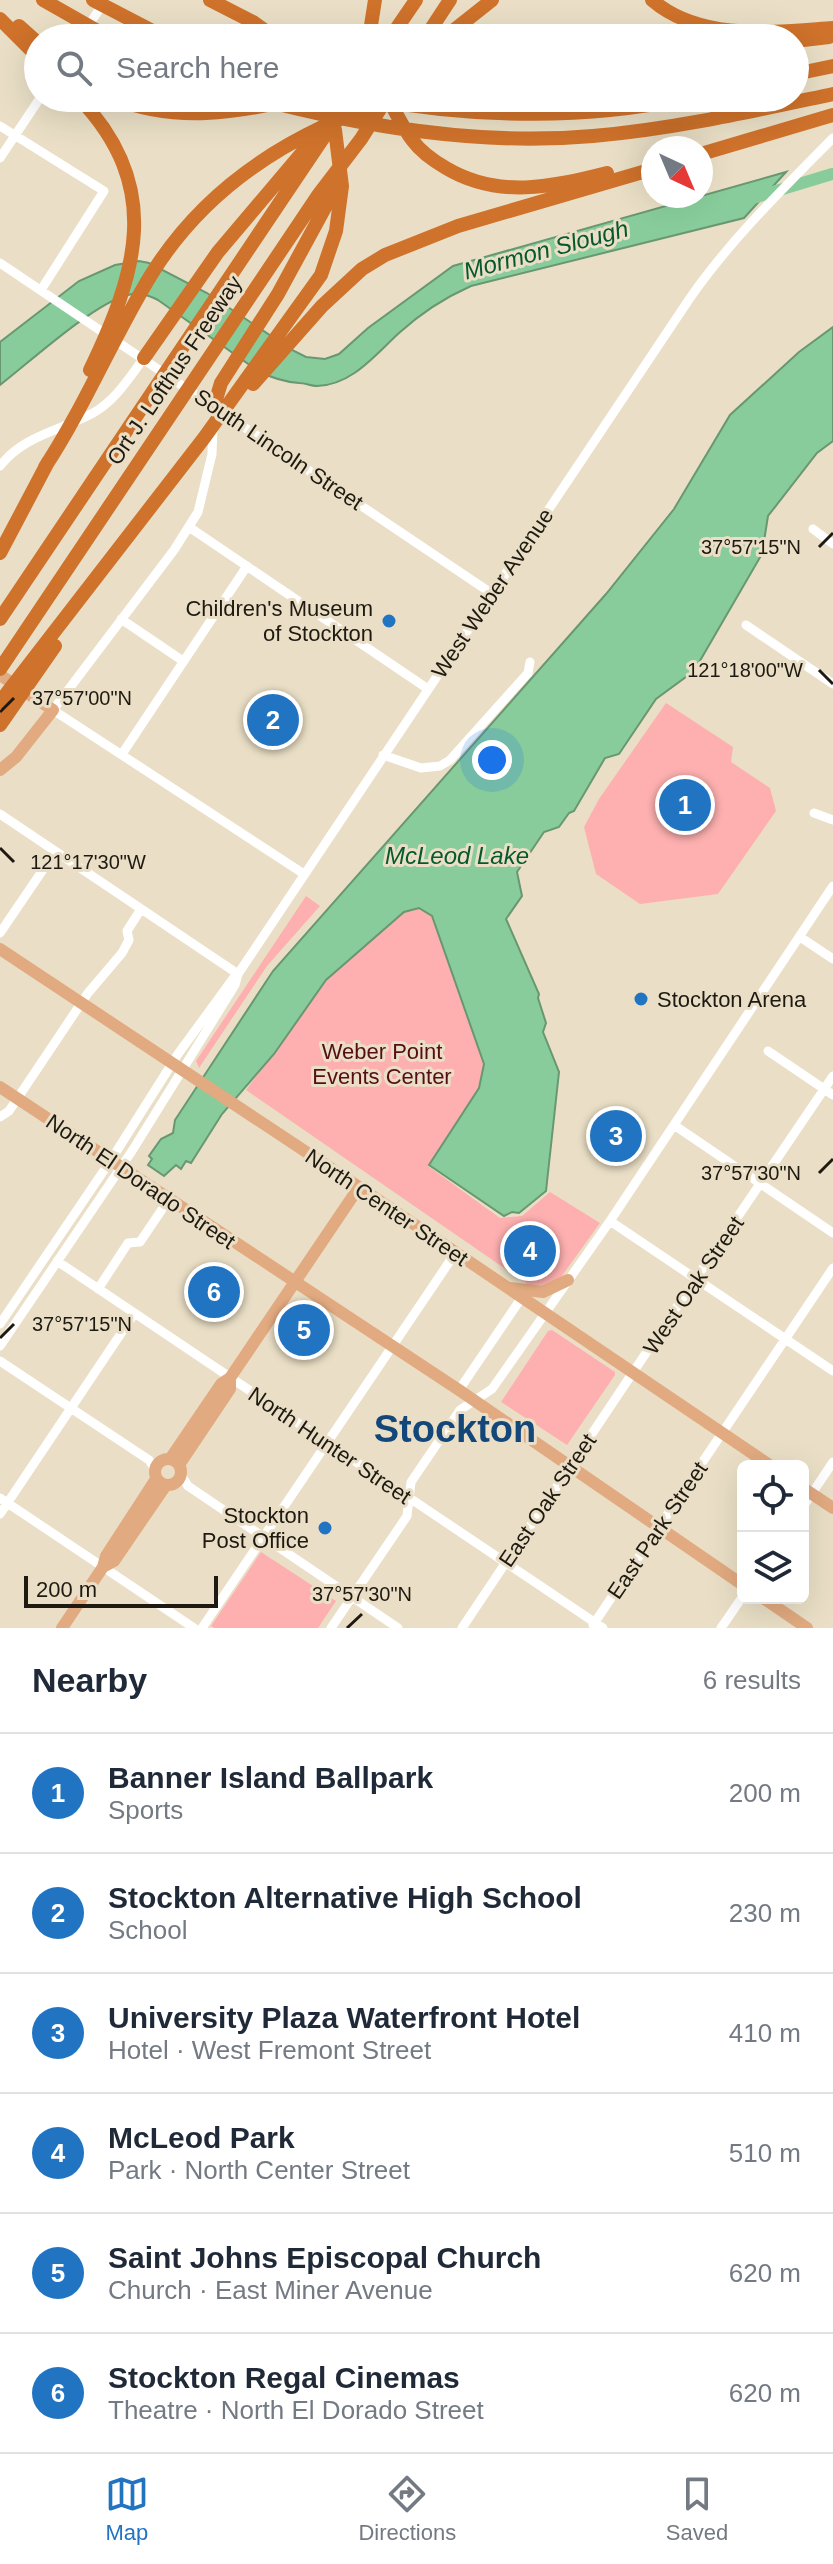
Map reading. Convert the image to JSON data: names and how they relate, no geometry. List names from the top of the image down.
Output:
{
  "streets": {
    "highway": ["Ort J. Lofthus Freeway"],
    "main road": ["North El Dorado Street", "North Center Street"],
    "street": [
      "South Lincoln Street",
      "West Weber Avenue",
      "West Oak Street",
      "North Hunter Street",
      "East Oak Street",
      "East Park Street"
    ]
  },
  "crossings": [
    ["South Lincoln Street", "West Weber Avenue"],
    ["West Weber Avenue", "North El Dorado Street"],
    ["West Weber Avenue", "North Center Street"],
    ["North El Dorado Street", "East Oak Street"],
    ["North El Dorado Street", "East Park Street"],
    ["North Center Street", "West Oak Street"],
    ["North Center Street", "East Oak Street"],
    ["North Center Street", "East Park Street"],
    ["West Oak Street", "East Oak Street"],
    ["North Hunter Street", "East Oak Street"],
    ["North Hunter Street", "East Park Street"]
  ],
  "districts": ["Stockton"],
  "water": ["Mormon Slough", "McLeod Lake"],
  "parks": ["Weber Point Events Center"],
  "places": ["Children's Museum of Stockton", "Stockton Arena", "Stockton Post Office"],
  "scale_bar": "200 m",
  "north": "bottom right",
  "page": {
    "search": "Search here",
    "pins": [
      "2",
      "1",
      "3",
      "4",
      "6",
      "5"
    ],
    "scale": "200 m",
    "heading": ["Nearby", "6 results"],
    "list": [
      {
        "mark": "1",
        "name": "Banner Island Ballpark",
        "note": "Sports",
        "value": "200 m"
      },
      {
        "mark": "2",
        "name": "Stockton Alternative High School",
        "note": "School",
        "value": "230 m"
      },
      {
        "mark": "3",
        "name": "University Plaza Waterfront Hotel",
        "note": "Hotel · West Fremont Street",
        "value": "410 m"
      },
      {
        "mark": "4",
        "name": "McLeod Park",
        "note": "Park · North Center Street",
        "value": "510 m"
      },
      {
        "mark": "5",
        "name": "Saint Johns Episcopal Church",
        "note": "Church · East Miner Avenue",
        "value": "620 m"
      },
      {
        "mark": "6",
        "name": "Stockton Regal Cinemas",
        "note": "Theatre · North El Dorado Street",
        "value": "620 m"
      }
    ],
    "nav": ["Map", "Directions", "Saved"]
  },
  "coordinates": [
    "37°57'15\"N",
    "121°18'00\"W",
    "37°57'00\"N",
    "121°17'30\"W",
    "37°57'30\"N"
  ]
}
